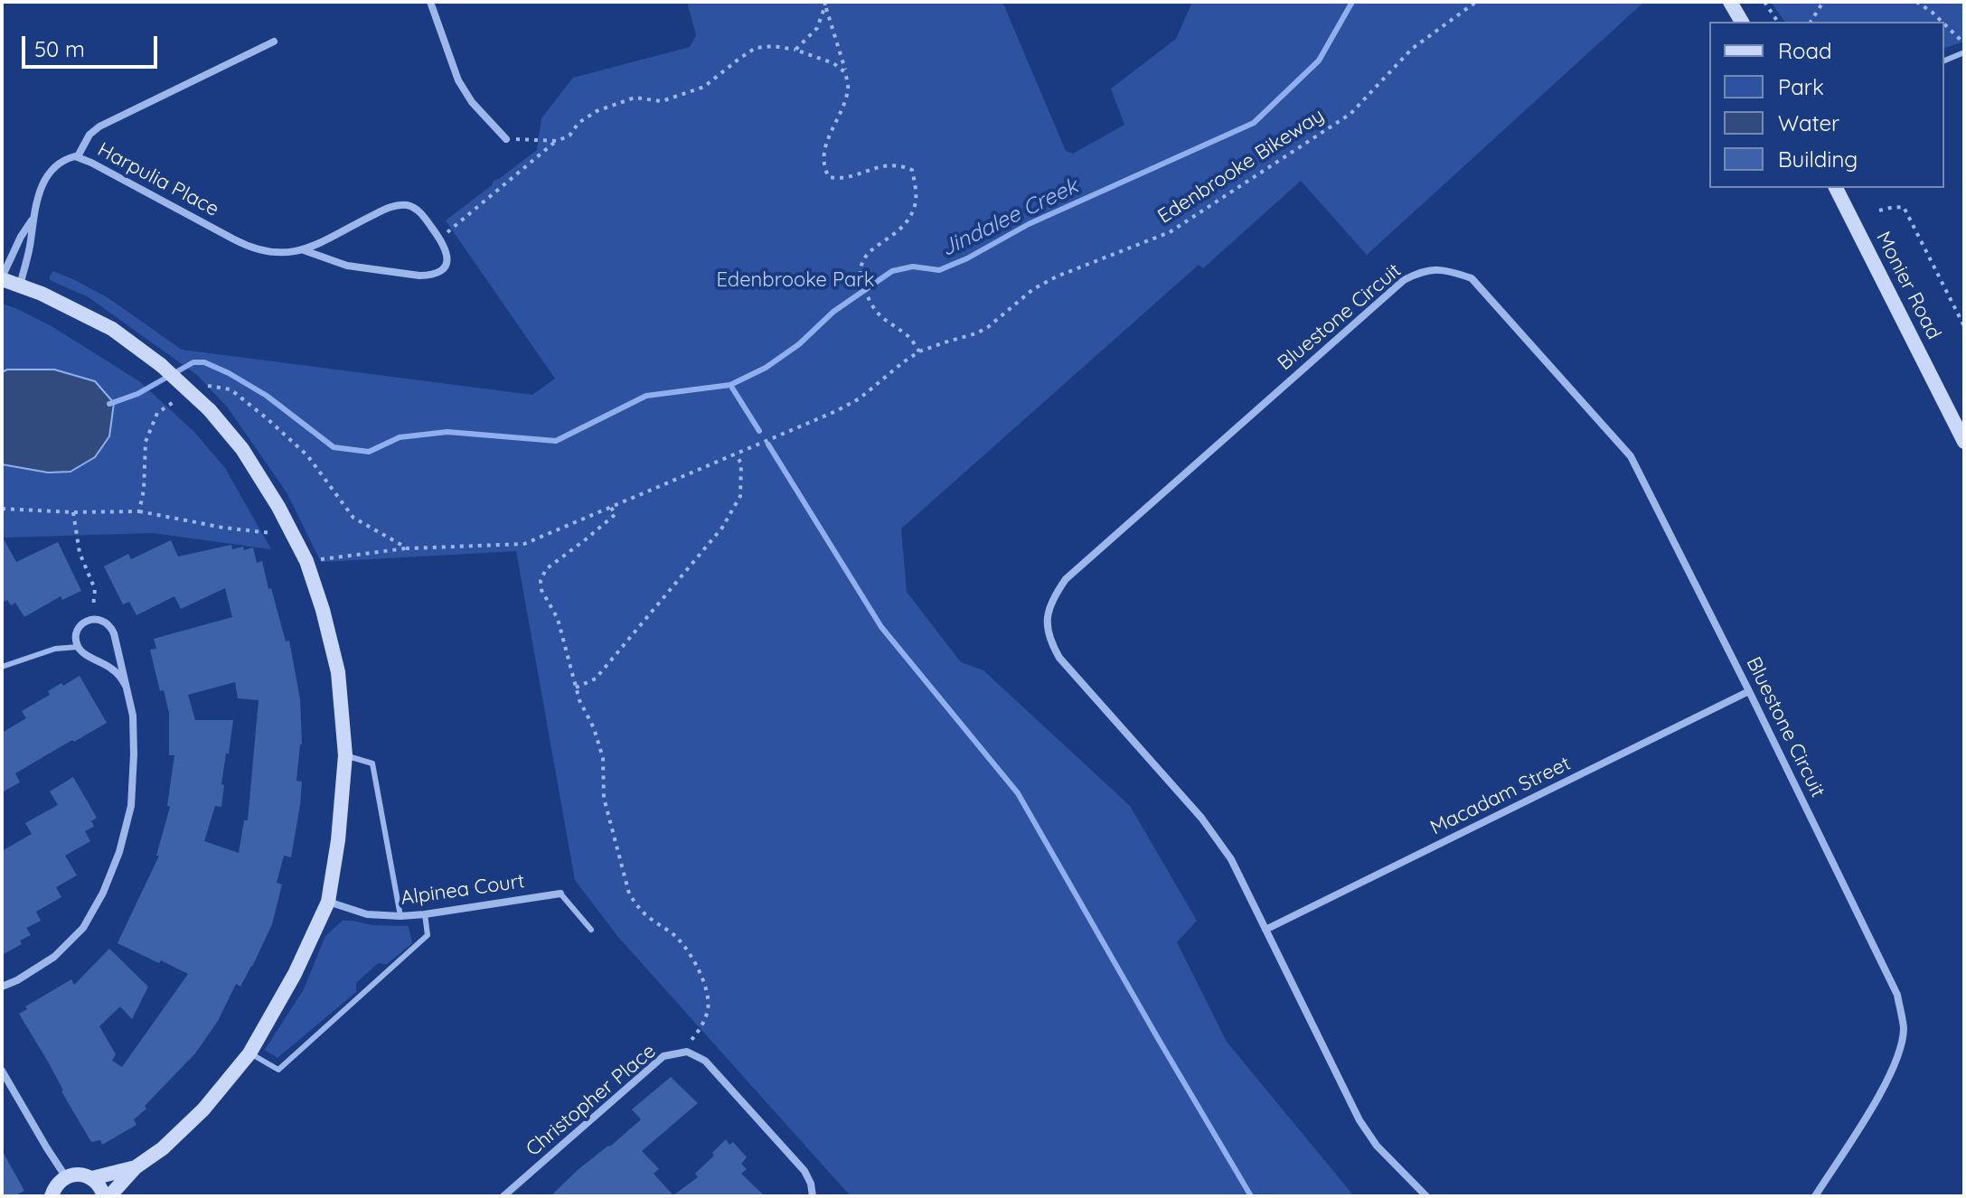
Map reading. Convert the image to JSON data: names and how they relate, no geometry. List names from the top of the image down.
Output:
{
  "streets": {
    "street": [
      "Harpulia Place",
      "Monier Road",
      "Bluestone Circuit",
      "Macadam Street",
      "Alpinea Court",
      "Christopher Place"
    ],
    "path": ["Edenbrooke Bikeway"]
  },
  "crossings": [
    ["Bluestone Circuit", "Macadam Street"]
  ],
  "water": ["Jindalee Creek"],
  "parks": ["Edenbrooke Park"],
  "legend": [
    "Road",
    "Park",
    "Water",
    "Building"
  ],
  "scale_bar": "50 m"
}
